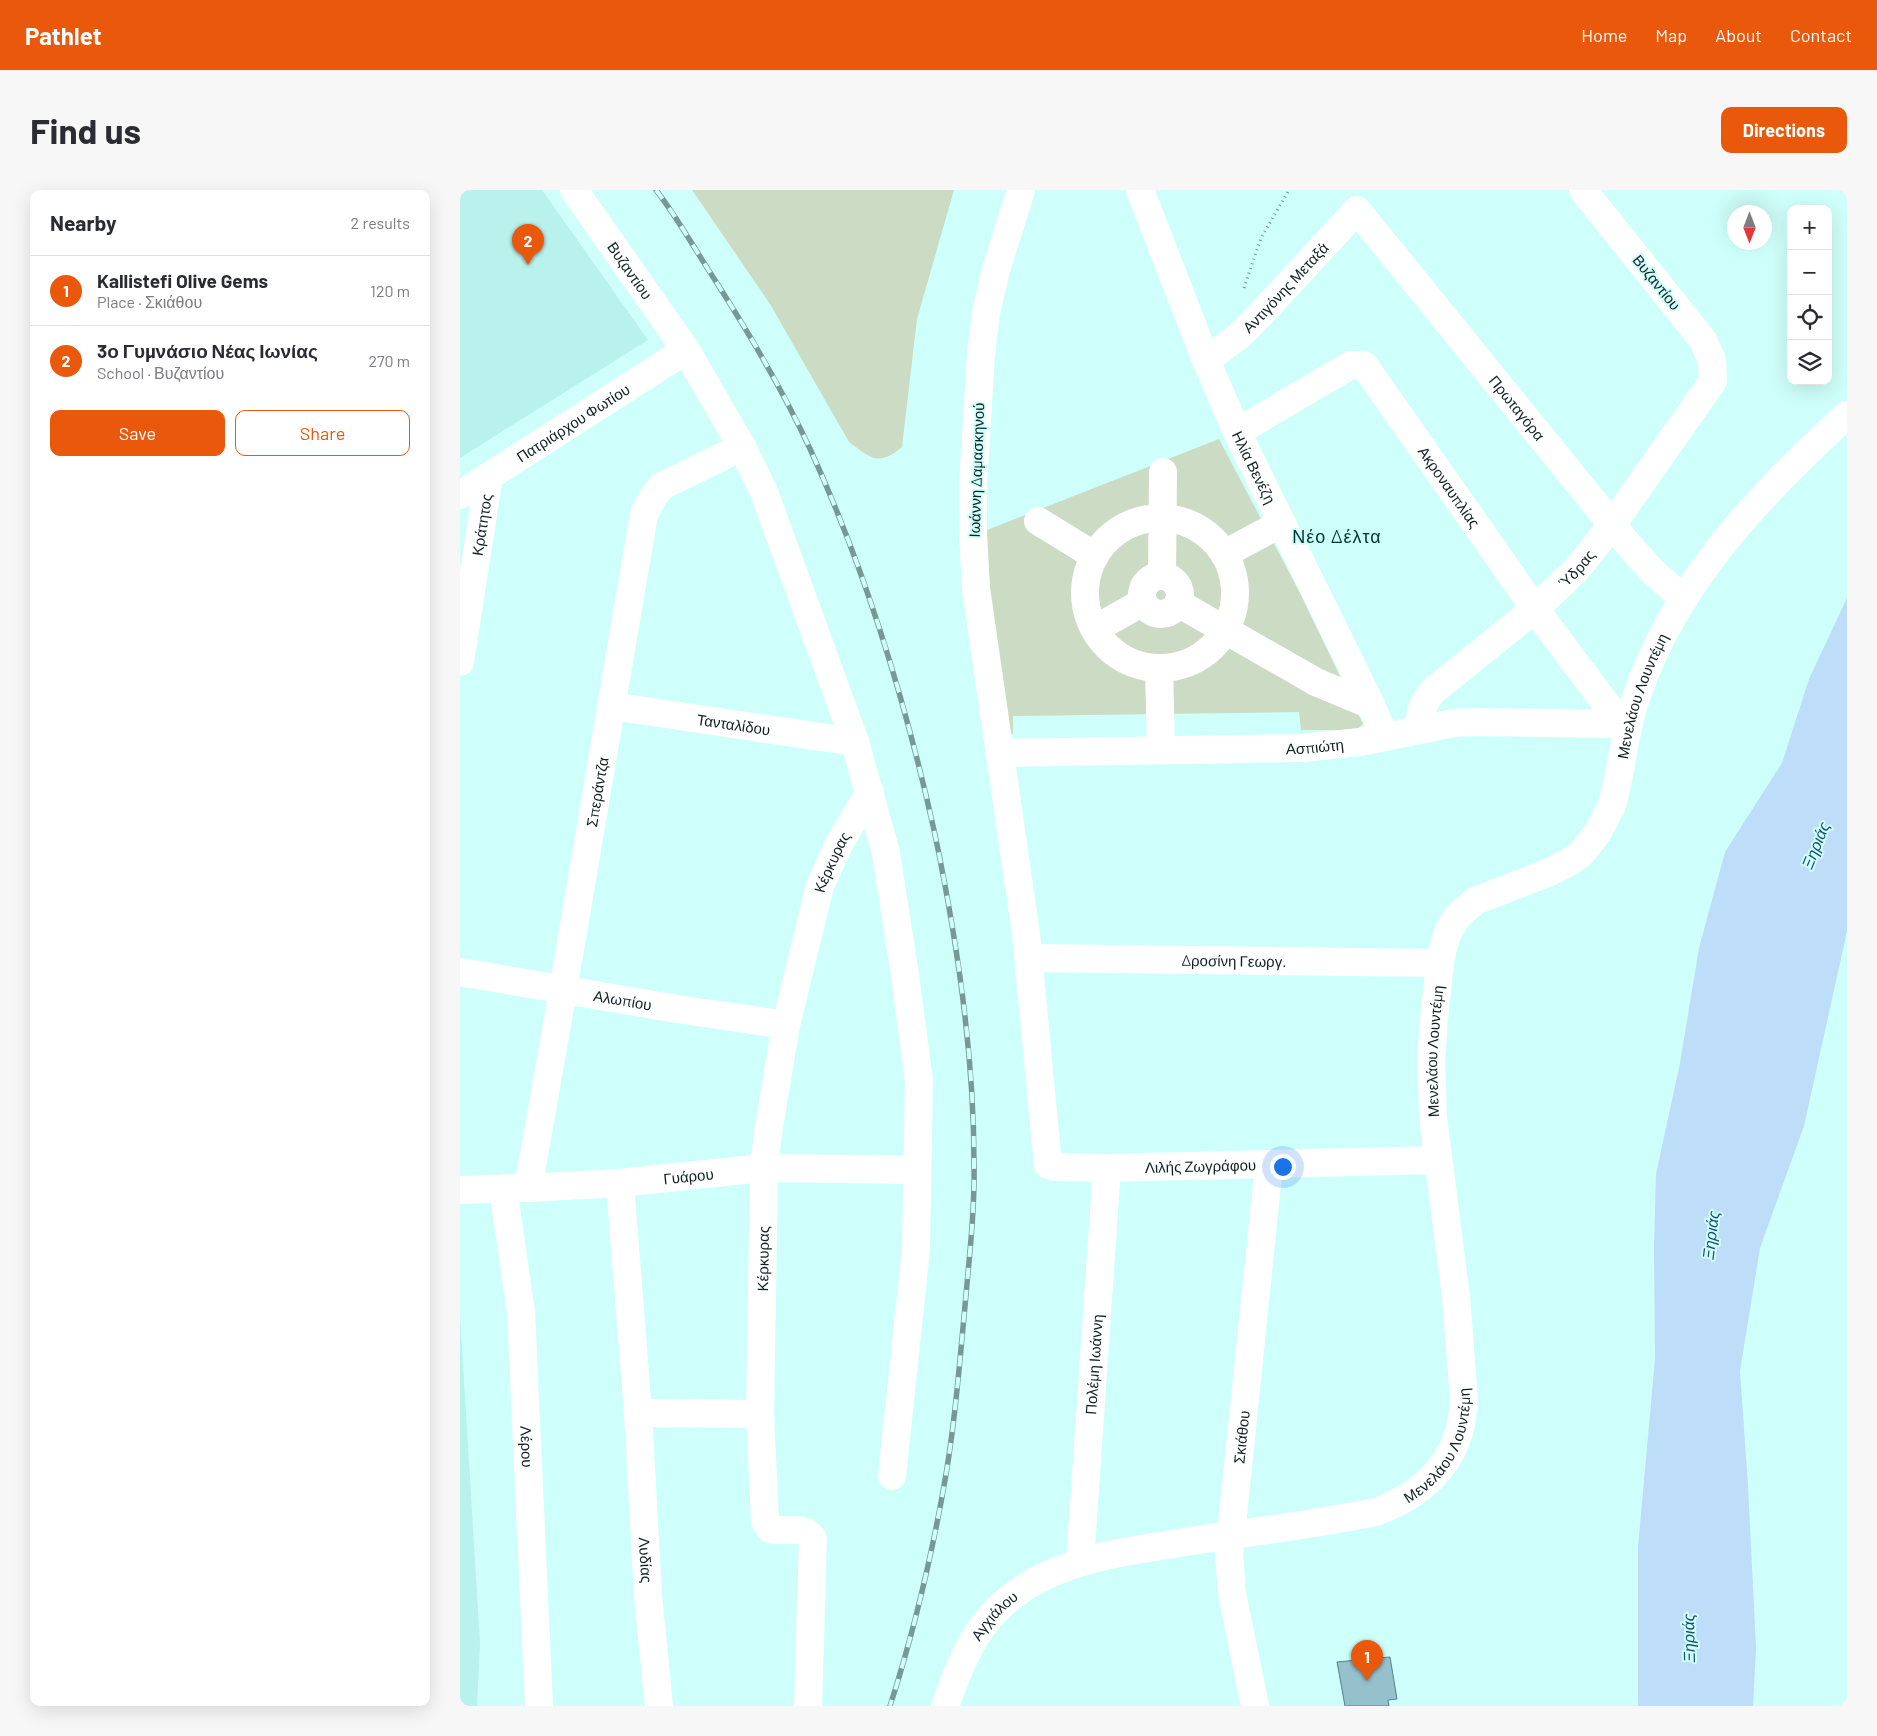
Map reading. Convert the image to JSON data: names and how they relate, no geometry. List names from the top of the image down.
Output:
{
  "streets": {
    "street": [
      "Βυζαντίου",
      "Αντιγόνης Μεταξά",
      "Πρωταγόρα",
      "Πατριάρχου Φωτίου",
      "Ηλία Βενέζη",
      "Ιωάννη Δαμασκηνού",
      "Ακροναυπλίας",
      "Κράτητος",
      "Ύδρας",
      "Μενελάου Λουντέμη",
      "Τανταλίδου",
      "Ασπιώτη",
      "Σπεράντζα",
      "Κέρκυρας",
      "Δροσίνη Γεωργ.",
      "Αλωπίου",
      "Λιλής Ζωγράφου",
      "Γυάρου",
      "Πολέμη Ιωάννη",
      "Σκιάθου",
      "Λέρου",
      "Λυδίας",
      "Αγχιάλου"
    ]
  },
  "crossings": [
    ["Βυζαντίου", "Πατριάρχου Φωτίου"],
    ["Βυζαντίου", "Ύδρας"],
    ["Βυζαντίου", "Σπεράντζα"],
    ["Αντιγόνης Μεταξά", "Πρωταγόρα"],
    ["Αντιγόνης Μεταξά", "Ηλία Βενέζη"],
    ["Πρωταγόρα", "Ύδρας"],
    ["Πρωταγόρα", "Μενελάου Λουντέμη"],
    ["Πατριάρχου Φωτίου", "Κράτητος"],
    ["Ηλία Βενέζη", "Ακροναυπλίας"],
    ["Ηλία Βενέζη", "Ασπιώτη"],
    ["Ιωάννη Δαμασκηνού", "Ασπιώτη"],
    ["Ιωάννη Δαμασκηνού", "Δροσίνη Γεωργ."],
    ["Ιωάννη Δαμασκηνού", "Λιλής Ζωγράφου"],
    ["Ακροναυπλίας", "Ύδρας"],
    ["Ακροναυπλίας", "Μενελάου Λουντέμη"],
    ["Ακροναυπλίας", "Ασπιώτη"],
    ["Ύδρας", "Ασπιώτη"],
    ["Μενελάου Λουντέμη", "Ασπιώτη"],
    ["Μενελάου Λουντέμη", "Δροσίνη Γεωργ."],
    ["Μενελάου Λουντέμη", "Λιλής Ζωγράφου"],
    ["Μενελάου Λουντέμη", "Πολέμη Ιωάννη"],
    ["Μενελάου Λουντέμη", "Σκιάθου"],
    ["Μενελάου Λουντέμη", "Αγχιάλου"],
    ["Τανταλίδου", "Σπεράντζα"],
    ["Σπεράντζα", "Αλωπίου"],
    ["Σπεράντζα", "Γυάρου"],
    ["Σπεράντζα", "Λέρου"],
    ["Κέρκυρας", "Αλωπίου"],
    ["Κέρκυρας", "Γυάρου"],
    ["Λιλής Ζωγράφου", "Πολέμη Ιωάννη"],
    ["Λιλής Ζωγράφου", "Σκιάθου"],
    ["Γυάρου", "Λέρου"],
    ["Γυάρου", "Λυδίας"],
    ["Πολέμη Ιωάννη", "Αγχιάλου"]
  ],
  "districts": ["Νέο Δέλτα"],
  "water": ["Ξηριάς"],
  "north": "bottom",
  "page": {
    "header": "Pathlet",
    "nav": [
      "Home",
      "Map",
      "About",
      "Contact"
    ],
    "buttons": [
      "Directions",
      ["Save", "Share"]
    ],
    "title": "Find us",
    "heading": ["Nearby", "2 results"],
    "map_buttons": ["+", "−"],
    "pins": ["2", "1"],
    "list": [
      {
        "mark": "1",
        "name": "Kallistefi Olive Gems",
        "note": "Place · Σκιάθου",
        "value": "120 m"
      },
      {
        "mark": "2",
        "name": "3ο Γυμνάσιο Νέας Ιωνίας",
        "note": "School · Βυζαντίου",
        "value": "270 m"
      }
    ]
  }
}
